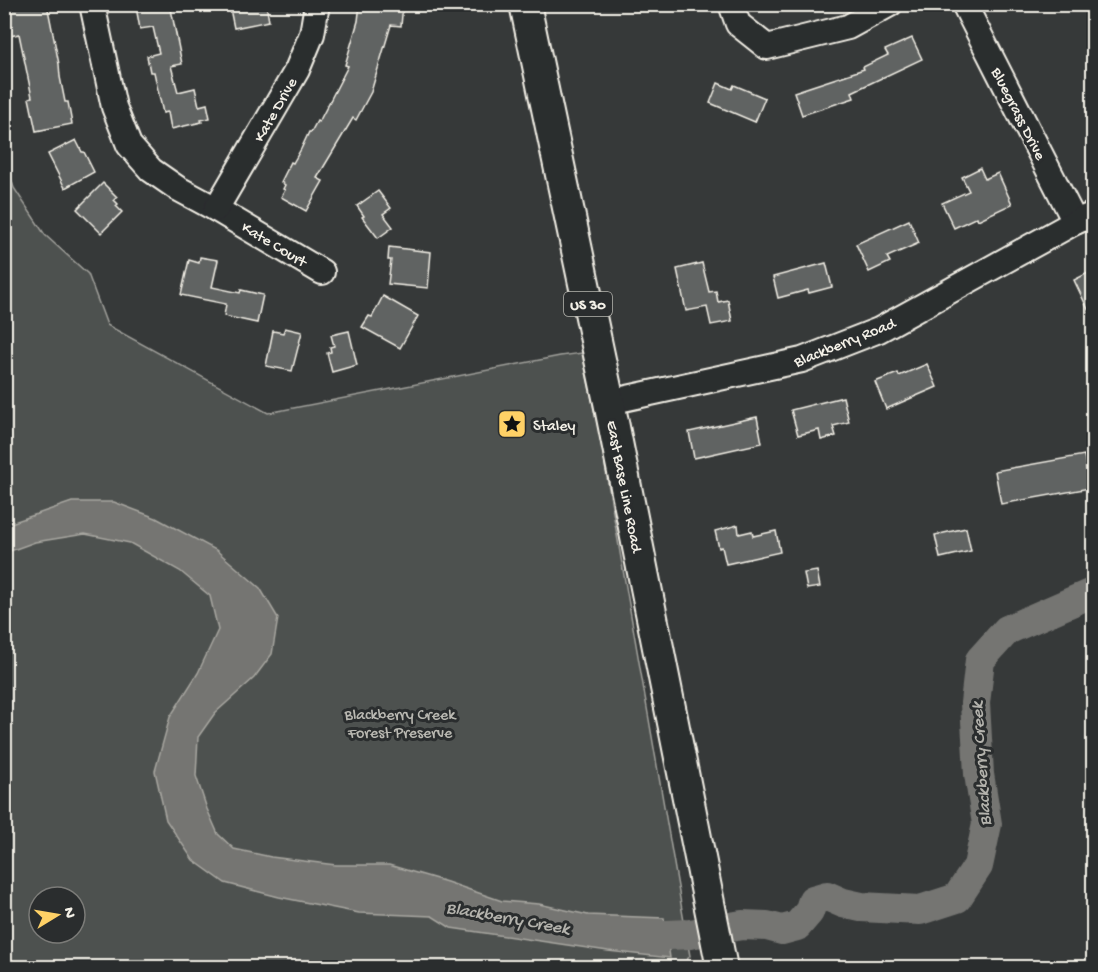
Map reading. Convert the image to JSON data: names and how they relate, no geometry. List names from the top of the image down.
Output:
{
  "streets": {
    "main road": ["US 30", "East Base Line Road"],
    "street": [
      "Kate Drive",
      "Bluegrass Drive",
      "Kate Court",
      "Blackberry Road"
    ]
  },
  "crossings": [
    ["Kate Drive", "Kate Court"],
    ["Bluegrass Drive", "Blackberry Road"],
    ["Blackberry Road", "East Base Line Road"]
  ],
  "water": ["Blackberry Creek"],
  "parks": ["Blackberry Creek Forest Preserve"],
  "places": {
    "place": ["Staley"]
  },
  "north": "right"
}
